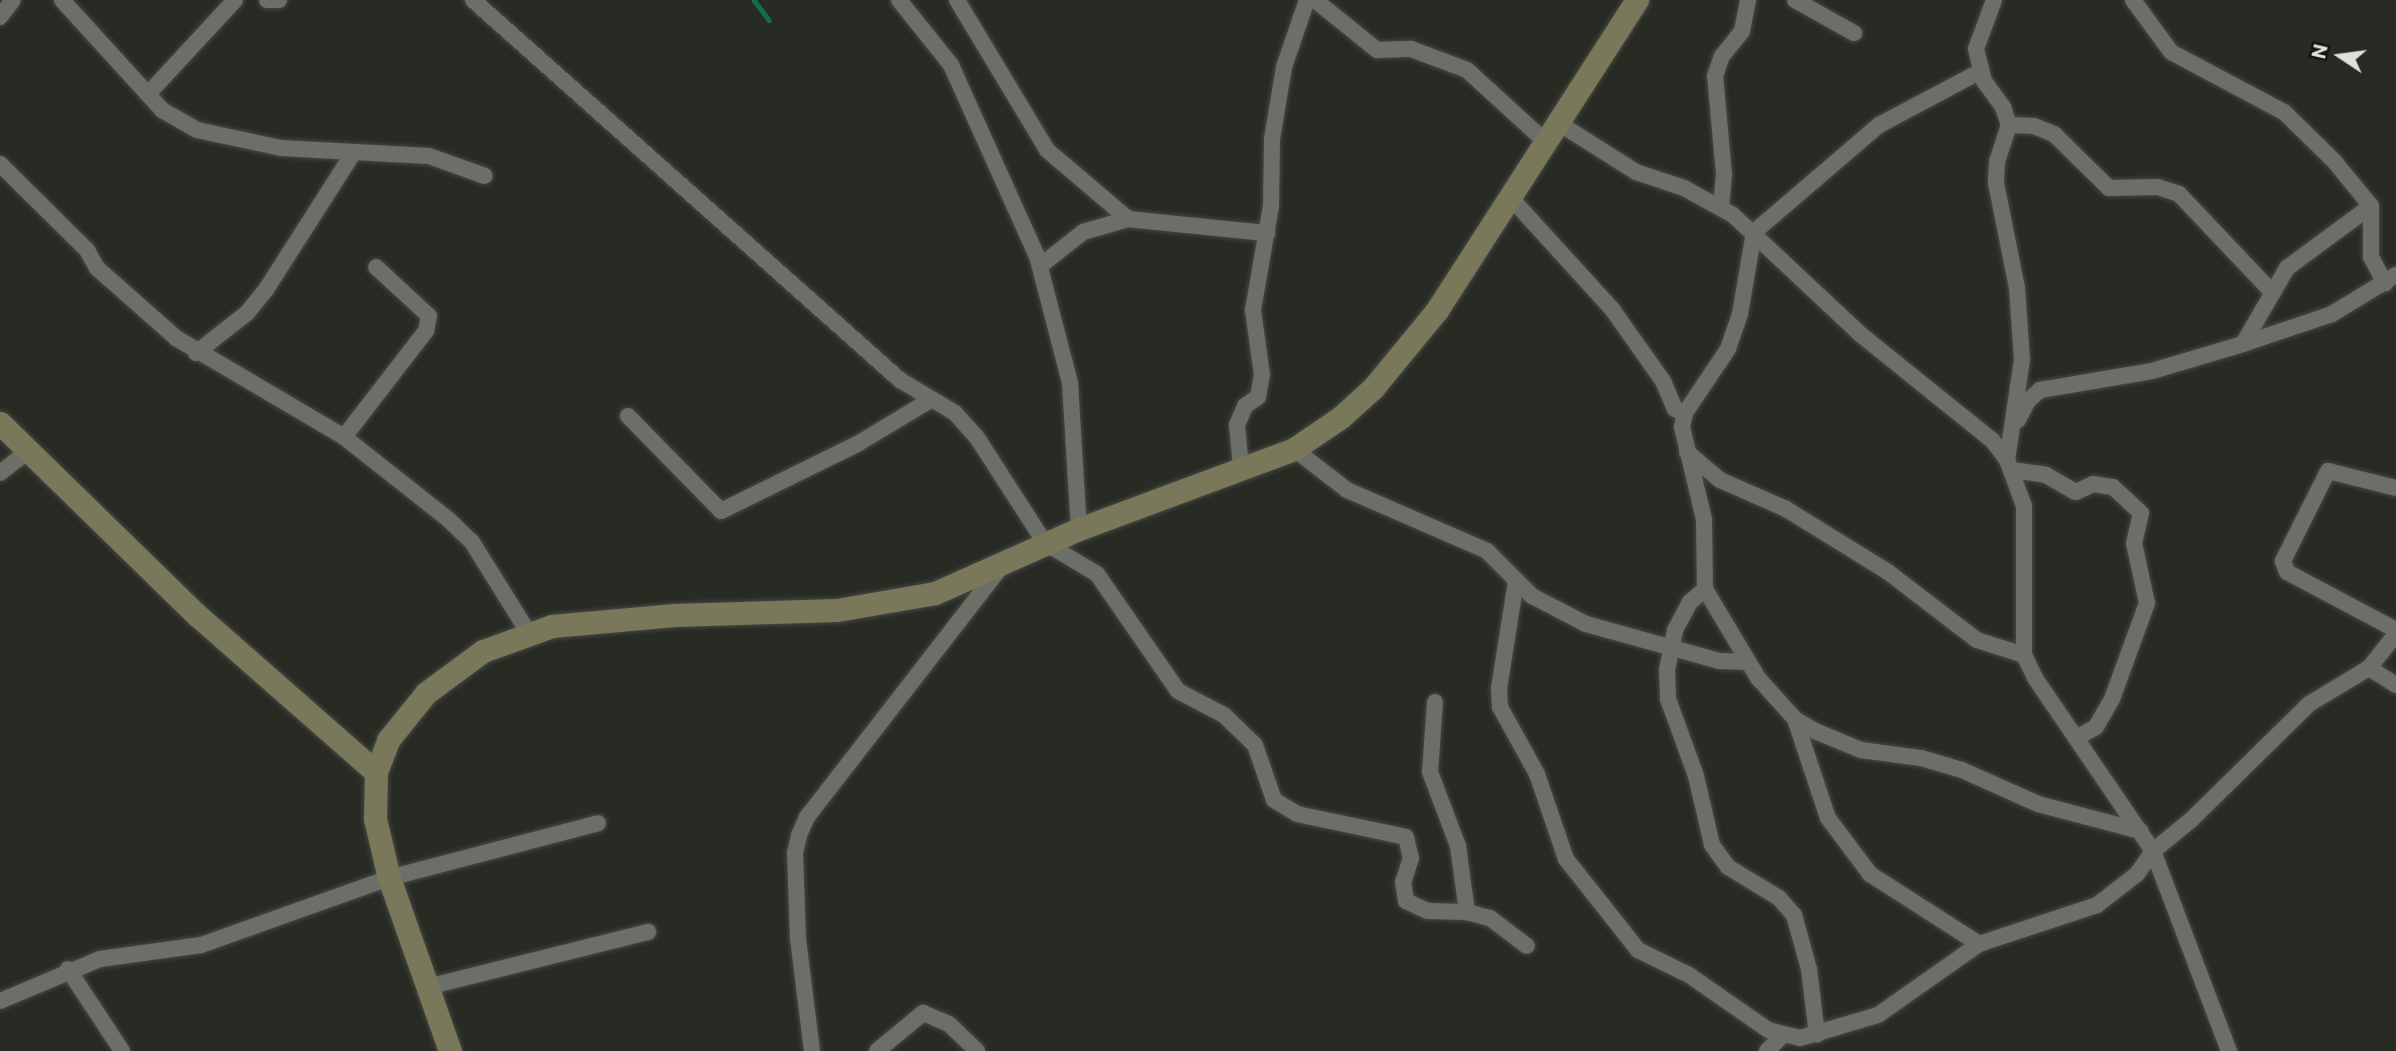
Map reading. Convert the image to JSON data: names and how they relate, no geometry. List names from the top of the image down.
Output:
{
  "north": "left"
}
